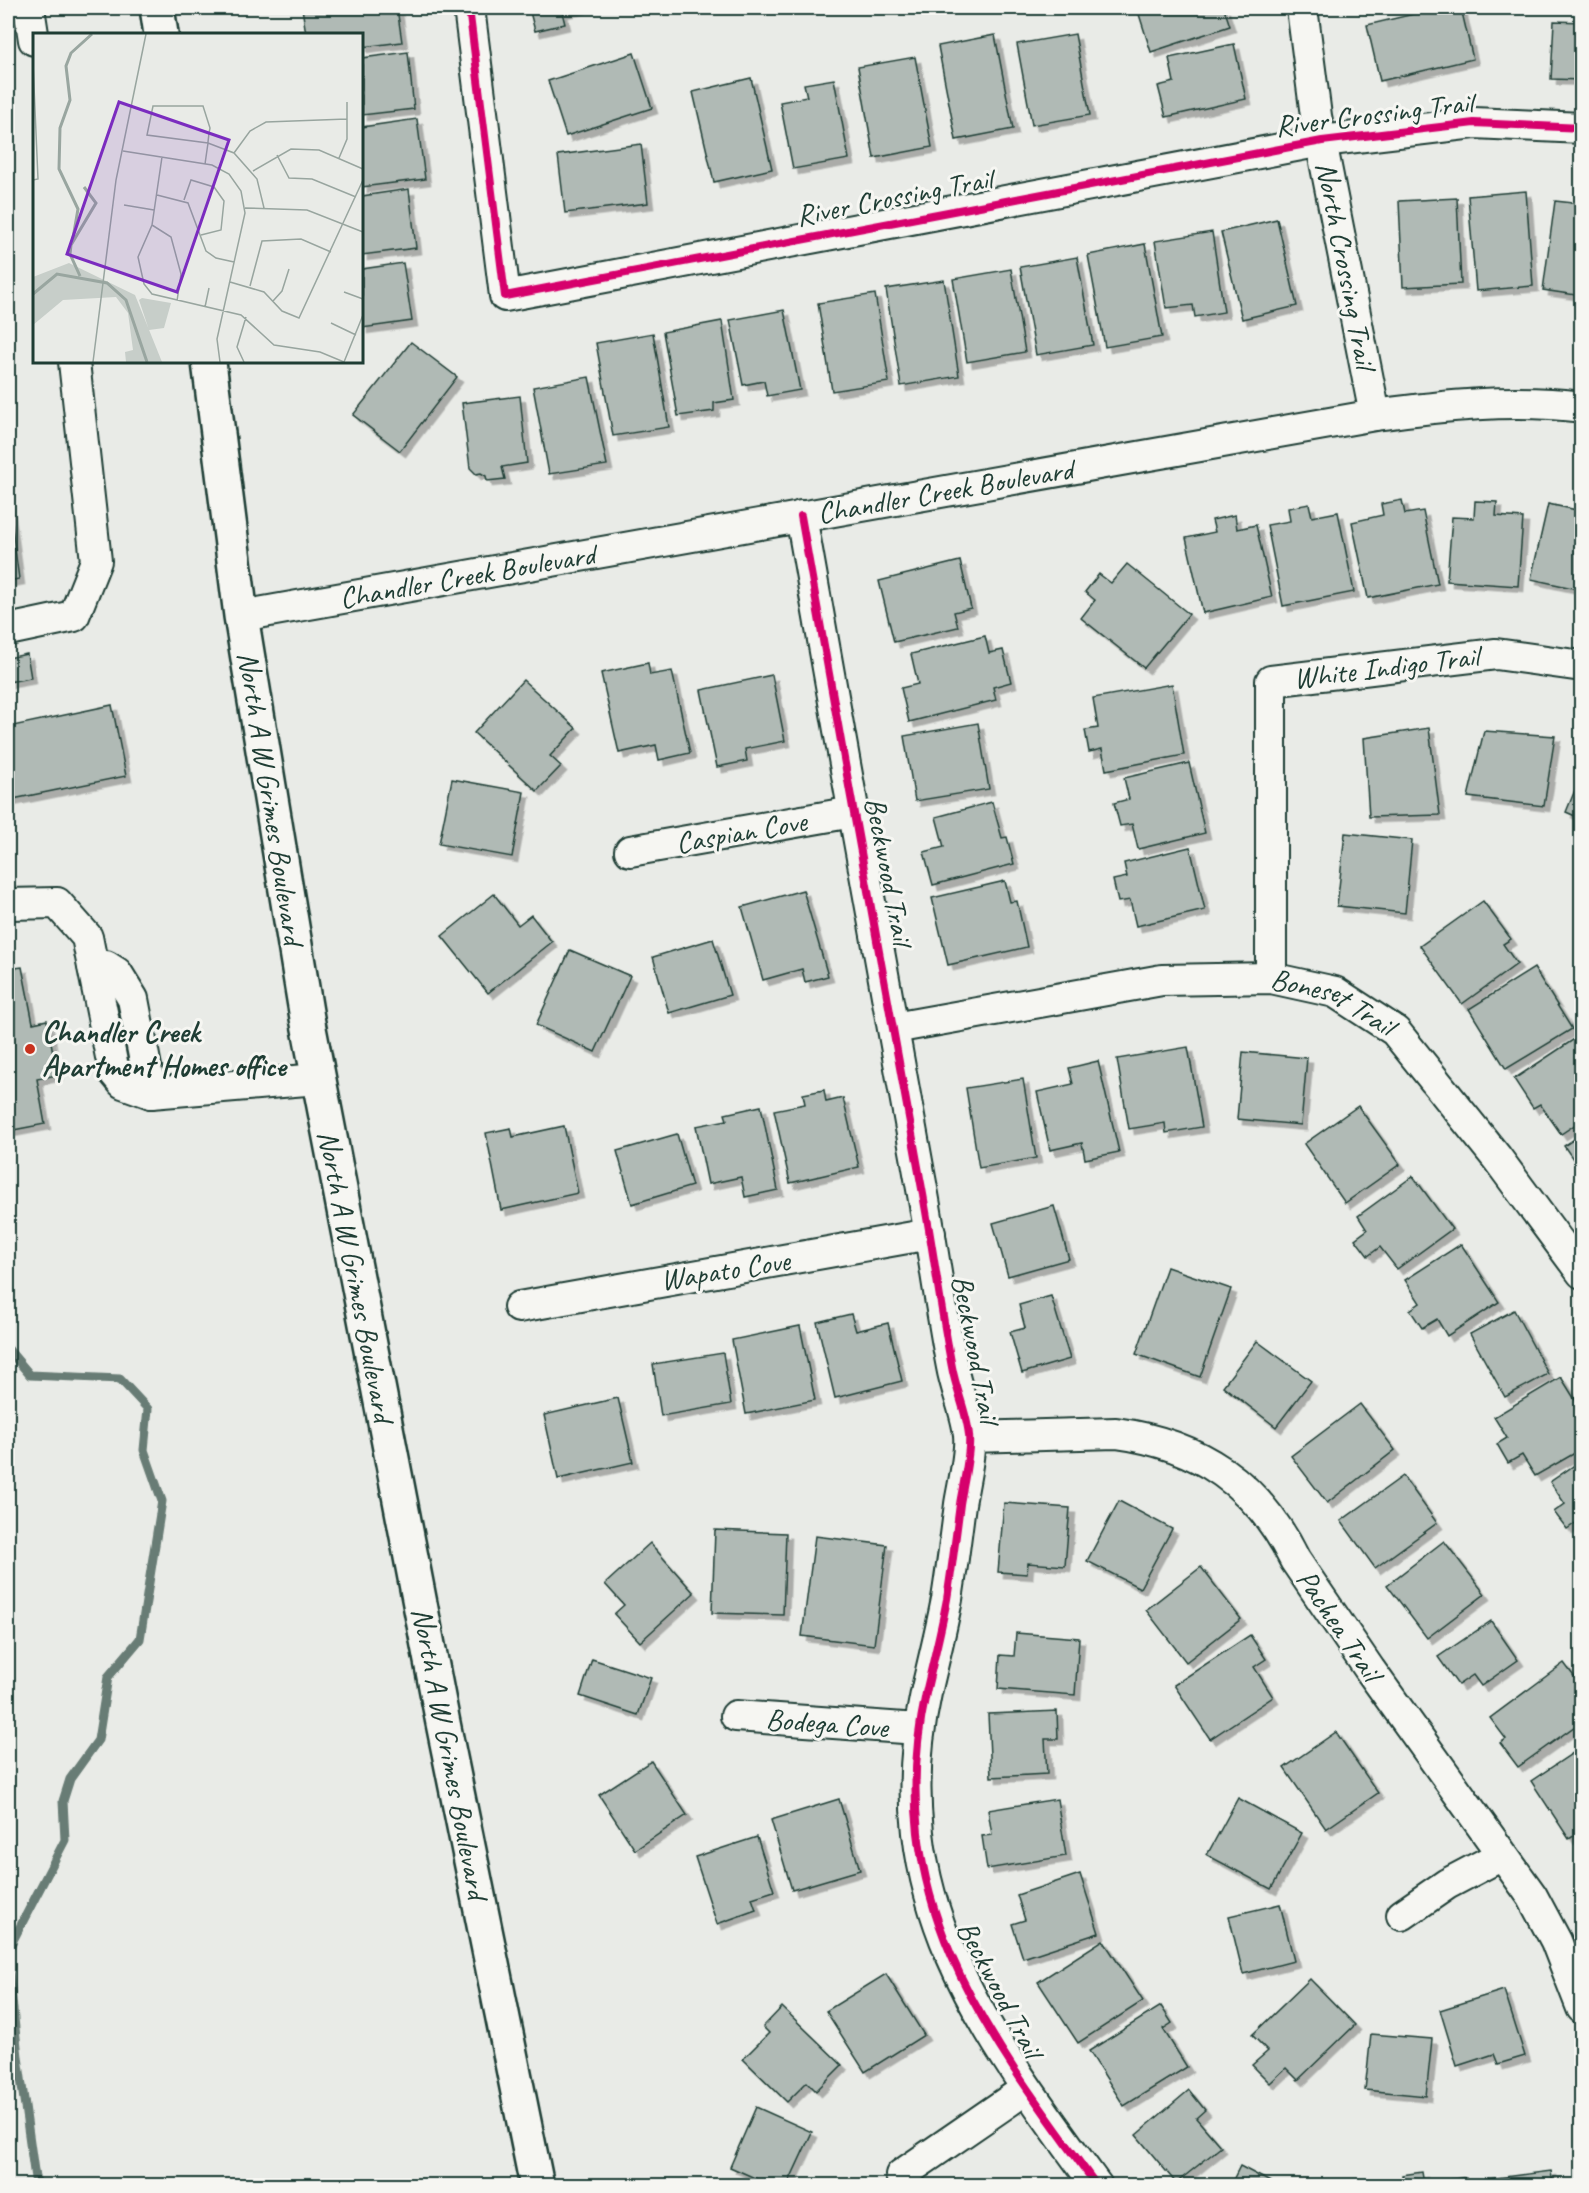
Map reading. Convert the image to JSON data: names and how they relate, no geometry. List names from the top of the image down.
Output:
{
  "streets": {
    "main road": ["North A W Grimes Boulevard"],
    "street": [
      "River Crossing Trail",
      "North Crossing Trail",
      "Chandler Creek Boulevard",
      "White Indigo Trail",
      "Caspian Cove",
      "Beckwood Trail",
      "Boneset Trail",
      "Wapato Cove",
      "Pachea Trail",
      "Bodega Cove"
    ]
  },
  "crossings": [
    ["River Crossing Trail", "North Crossing Trail"],
    ["North Crossing Trail", "Chandler Creek Boulevard"],
    ["Chandler Creek Boulevard", "North A W Grimes Boulevard"],
    ["Chandler Creek Boulevard", "Beckwood Trail"],
    ["White Indigo Trail", "Boneset Trail"],
    ["Caspian Cove", "Beckwood Trail"],
    ["Beckwood Trail", "Boneset Trail"],
    ["Beckwood Trail", "Wapato Cove"],
    ["Beckwood Trail", "Pachea Trail"],
    ["Beckwood Trail", "Bodega Cove"]
  ],
  "places": ["Chandler Creek Apartment Homes office"]
}
